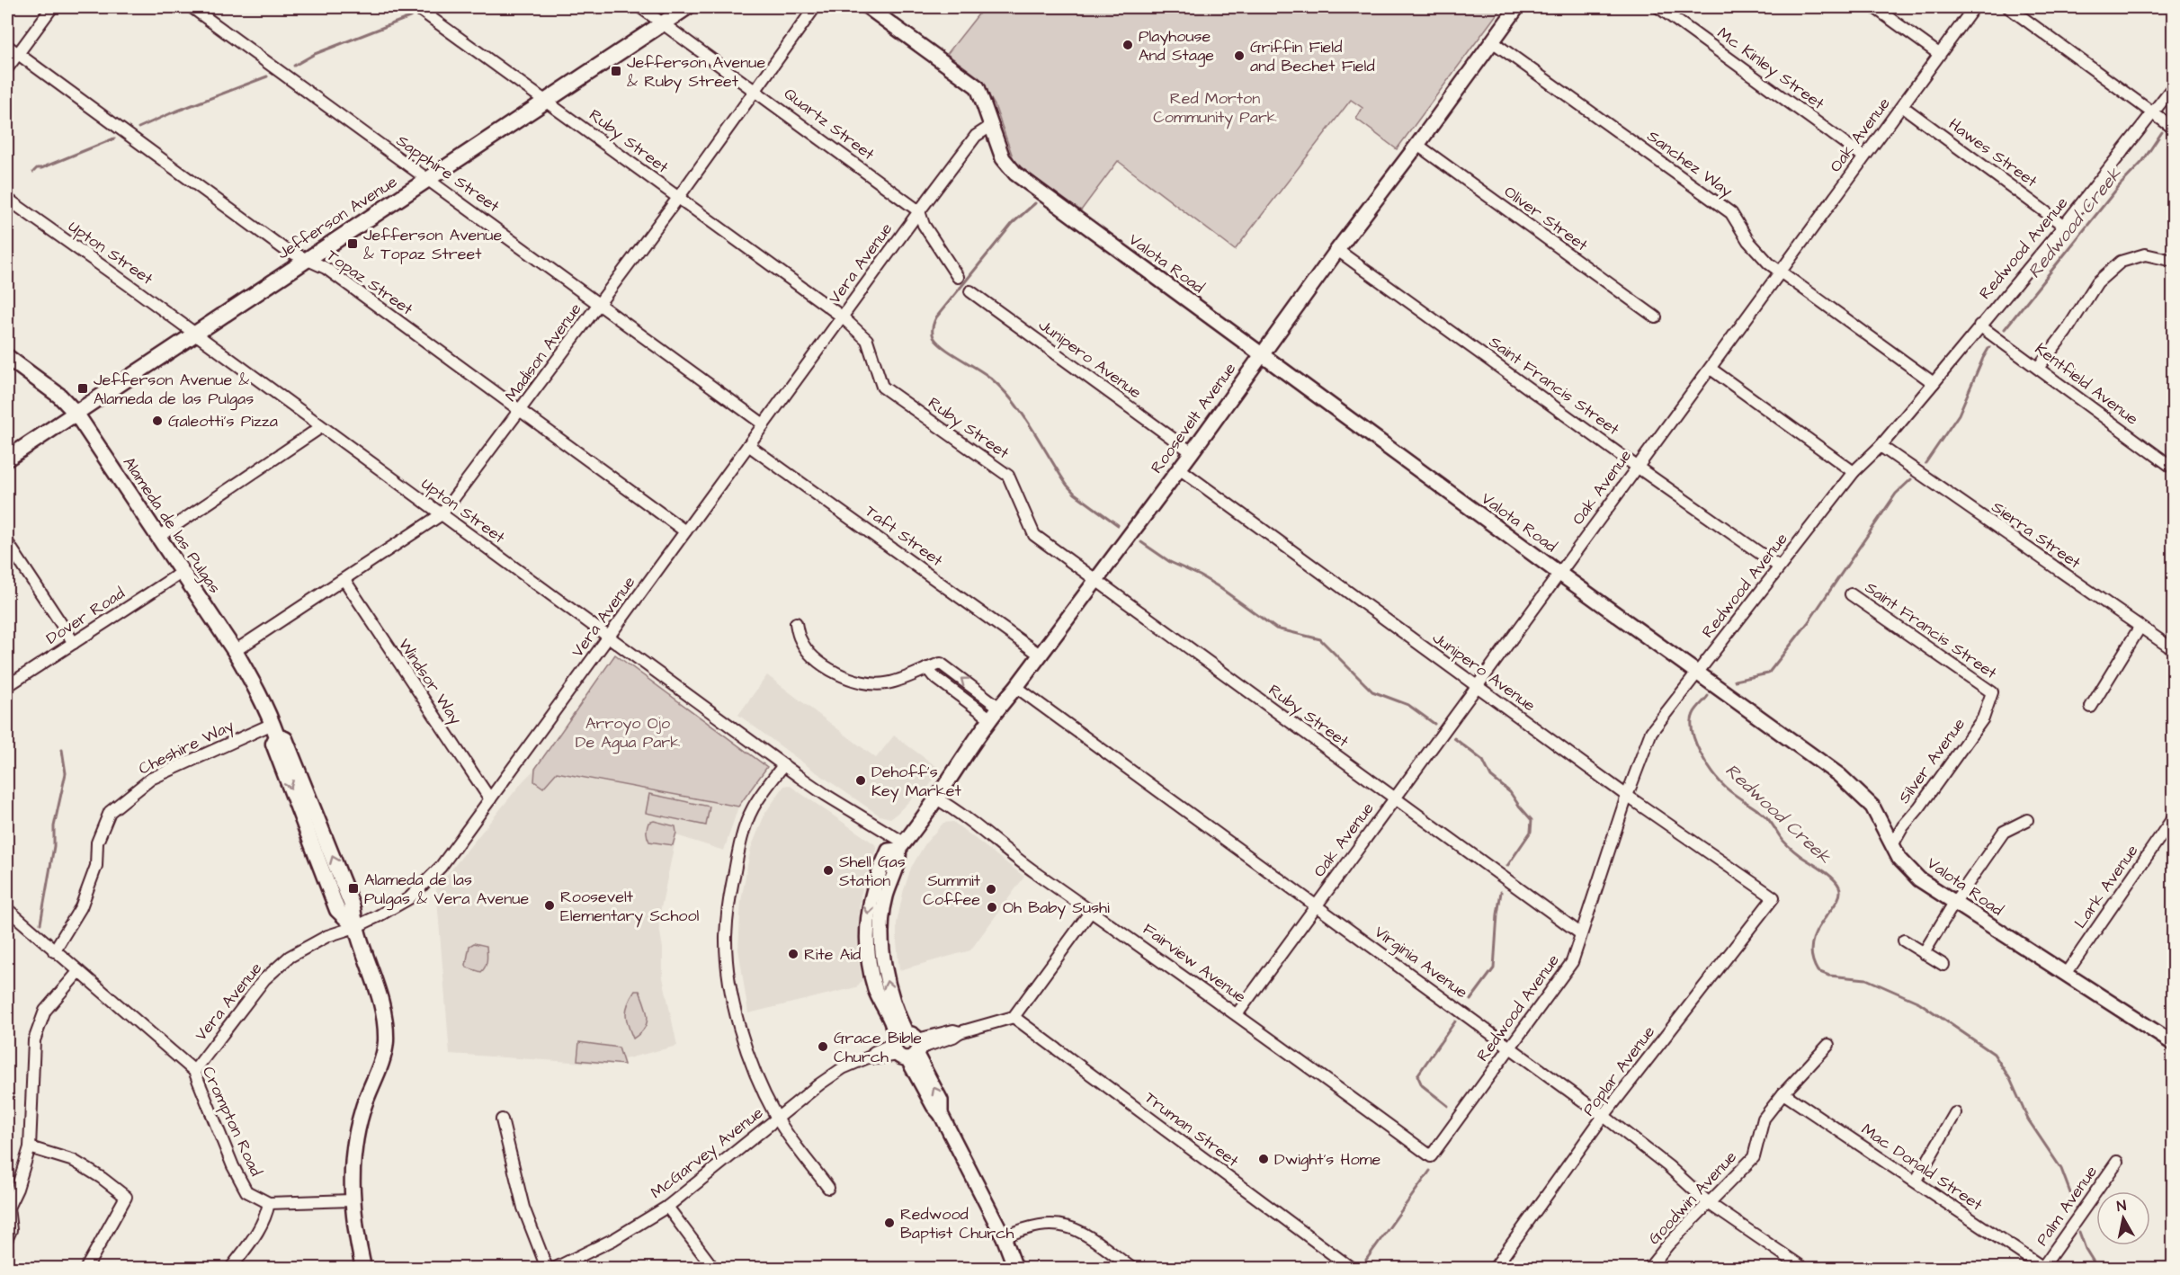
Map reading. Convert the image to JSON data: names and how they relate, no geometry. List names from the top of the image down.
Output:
{
  "streets": {
    "main road": ["Jefferson Avenue", "Alameda de las Pulgas"],
    "street": [
      "Mc Kinley Street",
      "Quartz Street",
      "Oak Avenue",
      "Ruby Street",
      "Hawes Street",
      "Sanchez Way",
      "Sapphire Street",
      "Oliver Street",
      "Redwood Avenue",
      "Upton Street",
      "Vera Avenue",
      "Valota Road",
      "Topaz Street",
      "Madison Avenue",
      "Junipero Avenue",
      "Kentfield Avenue",
      "Saint Francis Street",
      "Roosevelt Avenue",
      "Sierra Street",
      "Taft Street",
      "Dover Road",
      "Windsor Way",
      "Cheshire Way",
      "Silver Avenue",
      "Lark Avenue",
      "Virginia Avenue",
      "Fairview Avenue",
      "Poplar Avenue",
      "Crompton Road",
      "Truman Street",
      "McGarvey Avenue",
      "Mac Donald Street",
      "Goodwin Avenue",
      "Palm Avenue"
    ]
  },
  "crossings": [
    ["Mc Kinley Street", "Oak Avenue"],
    ["Quartz Street", "Jefferson Avenue"],
    ["Quartz Street", "Vera Avenue"],
    ["Quartz Street", "Madison Avenue"],
    ["Oak Avenue", "Ruby Street"],
    ["Oak Avenue", "Hawes Street"],
    ["Oak Avenue", "Sanchez Way"],
    ["Oak Avenue", "Valota Road"],
    ["Oak Avenue", "Junipero Avenue"],
    ["Oak Avenue", "Saint Francis Street"],
    ["Oak Avenue", "Virginia Avenue"],
    ["Oak Avenue", "Fairview Avenue"],
    ["Ruby Street", "Jefferson Avenue"],
    ["Ruby Street", "Redwood Avenue"],
    ["Ruby Street", "Vera Avenue"],
    ["Ruby Street", "Madison Avenue"],
    ["Ruby Street", "Roosevelt Avenue"],
    ["Hawes Street", "Redwood Avenue"],
    ["Sanchez Way", "Redwood Avenue"],
    ["Sanchez Way", "Roosevelt Avenue"],
    ["Sapphire Street", "Jefferson Avenue"],
    ["Sapphire Street", "Vera Avenue"],
    ["Sapphire Street", "Madison Avenue"],
    ["Jefferson Avenue", "Upton Street"],
    ["Jefferson Avenue", "Topaz Street"],
    ["Jefferson Avenue", "Alameda de las Pulgas"],
    ["Oliver Street", "Roosevelt Avenue"],
    ["Redwood Avenue", "Valota Road"],
    ["Redwood Avenue", "Junipero Avenue"],
    ["Redwood Avenue", "Kentfield Avenue"],
    ["Redwood Avenue", "Saint Francis Street"],
    ["Redwood Avenue", "Sierra Street"],
    ["Redwood Avenue", "Virginia Avenue"],
    ["Redwood Avenue", "Fairview Avenue"],
    ["Upton Street", "Vera Avenue"],
    ["Upton Street", "Madison Avenue"],
    ["Upton Street", "Roosevelt Avenue"],
    ["Vera Avenue", "Valota Road"],
    ["Vera Avenue", "Topaz Street"],
    ["Vera Avenue", "Alameda de las Pulgas"],
    ["Vera Avenue", "Taft Street"],
    ["Vera Avenue", "Windsor Way"],
    ["Vera Avenue", "Crompton Road"],
    ["Valota Road", "Roosevelt Avenue"],
    ["Valota Road", "Silver Avenue"],
    ["Valota Road", "Lark Avenue"],
    ["Topaz Street", "Madison Avenue"],
    ["Madison Avenue", "Alameda de las Pulgas"],
    ["Madison Avenue", "Windsor Way"],
    ["Junipero Avenue", "Roosevelt Avenue"],
    ["Junipero Avenue", "Poplar Avenue"],
    ["Saint Francis Street", "Roosevelt Avenue"],
    ["Saint Francis Street", "Silver Avenue"],
    ["Roosevelt Avenue", "Taft Street"],
    ["Roosevelt Avenue", "Virginia Avenue"],
    ["Roosevelt Avenue", "Fairview Avenue"],
    ["Roosevelt Avenue", "McGarvey Avenue"],
    ["Alameda de las Pulgas", "Dover Road"],
    ["Alameda de las Pulgas", "Cheshire Way"],
    ["Cheshire Way", "Crompton Road"],
    ["Virginia Avenue", "Poplar Avenue"],
    ["Virginia Avenue", "Goodwin Avenue"],
    ["Truman Street", "McGarvey Avenue"],
    ["Mac Donald Street", "Goodwin Avenue"],
    ["Mac Donald Street", "Palm Avenue"]
  ],
  "water": ["Redwood Creek"],
  "parks": ["Red Morton Community Park", "Arroyo Ojo De Agua Park"],
  "places": {
    "other": [
      "Playhouse And Stage",
      "Griffin Field and Bechet Field",
      "Galeotti's Pizza",
      "Dehoff's Key Market",
      "Shell Gas Station",
      "Summit Coffee",
      "Roosevelt Elementary School",
      "Oh Baby Sushi",
      "Rite Aid",
      "Grace Bible Church",
      "Dwight's Home",
      "Redwood Baptist Church"
    ],
    "transit": [
      "Jefferson Avenue & Ruby Street",
      "Jefferson Avenue & Topaz Street",
      "Jefferson Avenue & Alameda de las Pulgas",
      "Alameda de las Pulgas & Vera Avenue"
    ]
  },
  "north": "top"
}
